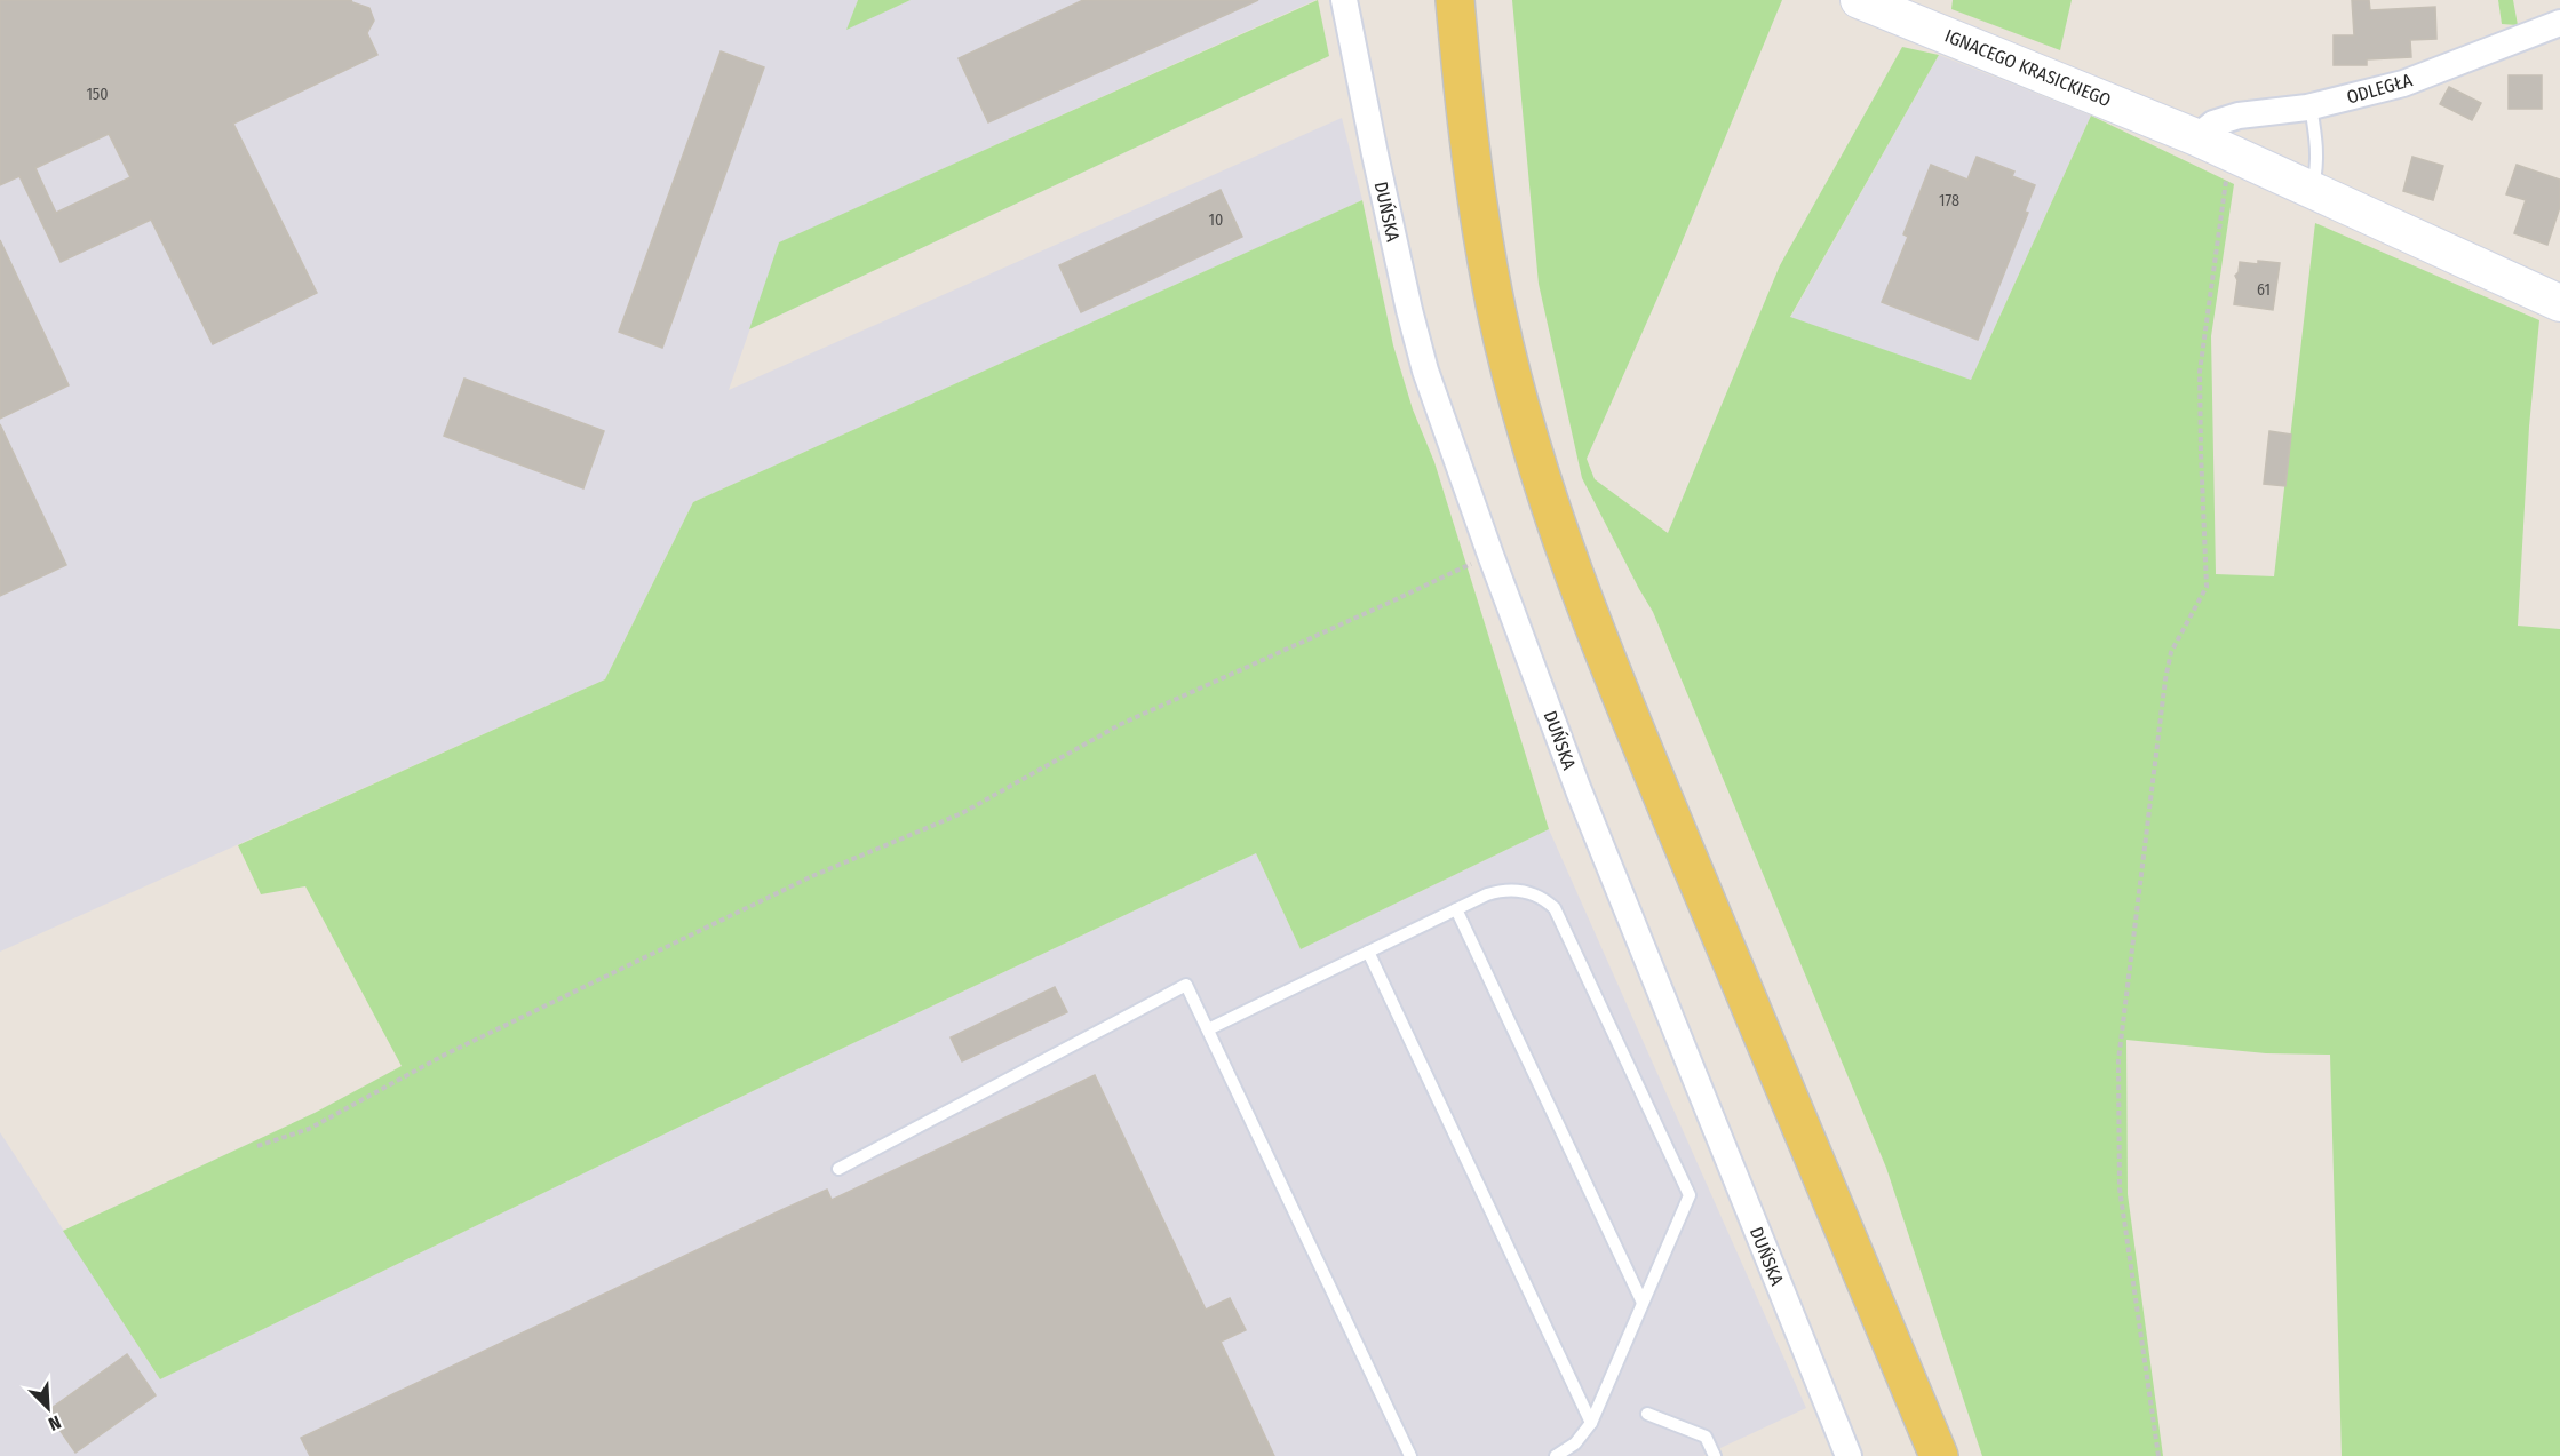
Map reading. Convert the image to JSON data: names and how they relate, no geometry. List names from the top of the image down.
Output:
{
  "streets": {
    "street": ["IGNACEGO KRASICKIEGO", "ODLEGŁA", "DUŃSKA"]
  },
  "crossings": [
    ["IGNACEGO KRASICKIEGO", "ODLEGŁA"]
  ],
  "house_numbers": [
    "150",
    "178",
    "10",
    "61"
  ],
  "north": "bottom right"
}
